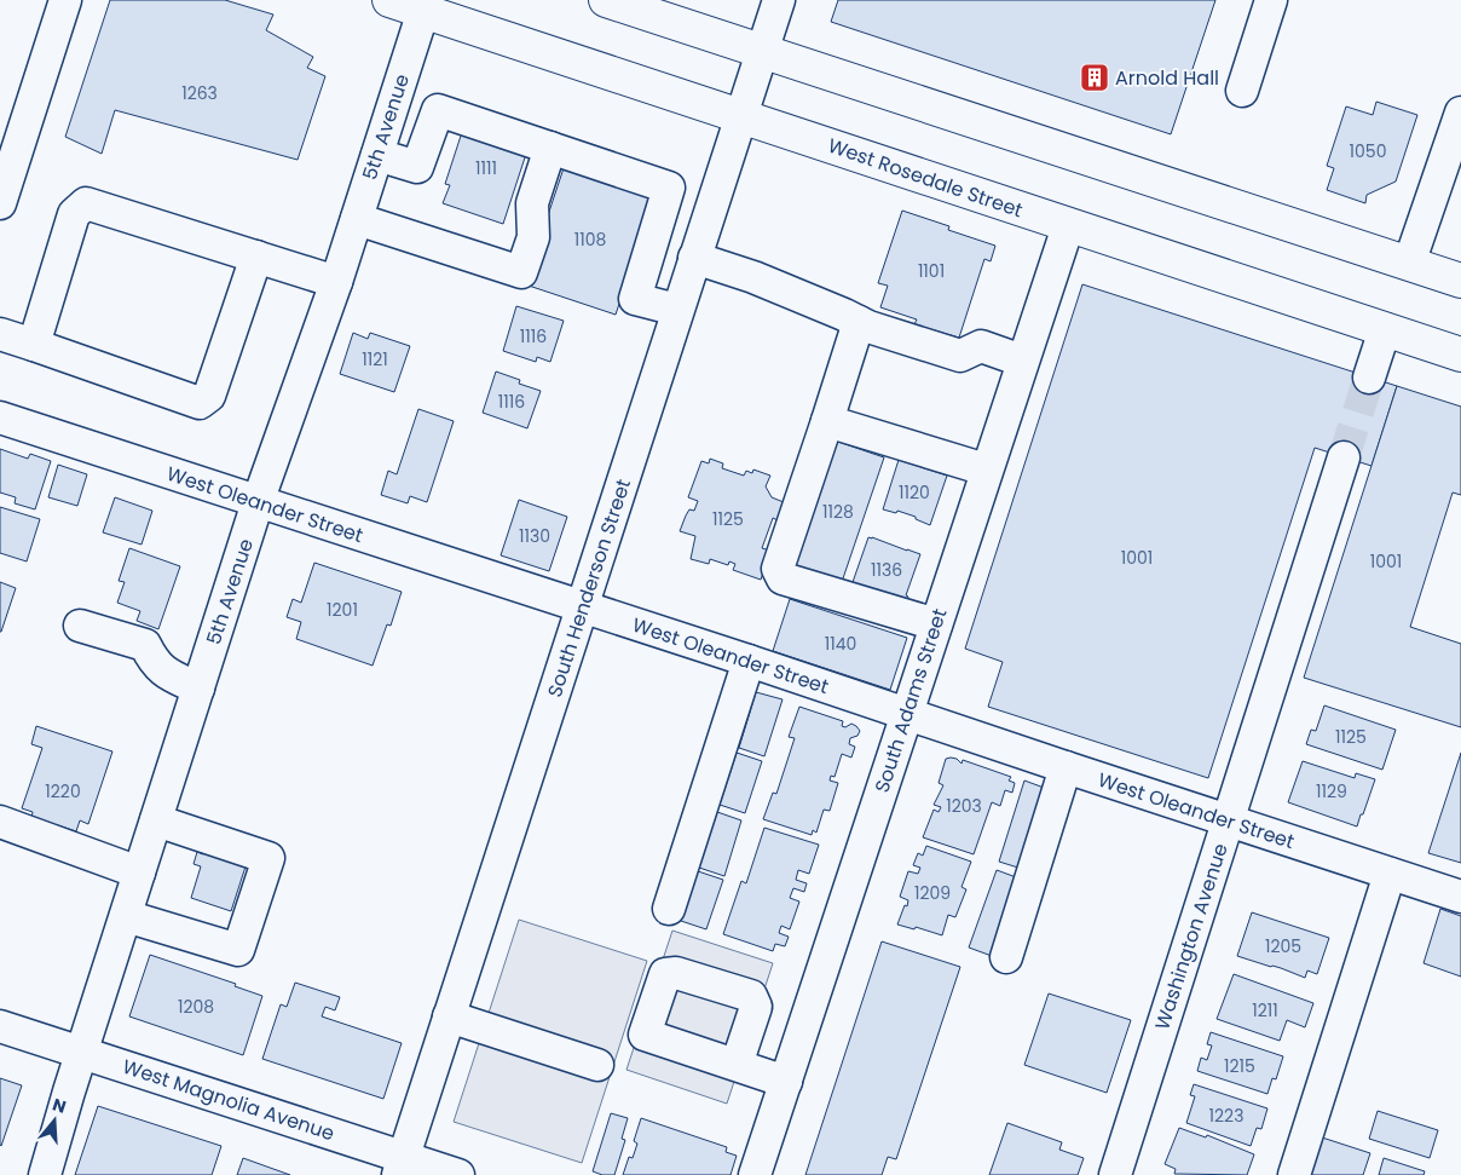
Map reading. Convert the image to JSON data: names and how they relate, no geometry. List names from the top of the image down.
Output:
{
  "streets": {
    "main road": ["West Rosedale Street"],
    "street": [
      "5th Avenue",
      "West Oleander Street",
      "South Henderson Street",
      "South Adams Street",
      "Washington Avenue",
      "West Magnolia Avenue"
    ]
  },
  "crossings": [
    ["5th Avenue", "West Rosedale Street"],
    ["5th Avenue", "West Oleander Street"],
    ["5th Avenue", "West Magnolia Avenue"],
    ["West Rosedale Street", "South Henderson Street"],
    ["West Rosedale Street", "South Adams Street"],
    ["West Oleander Street", "South Henderson Street"],
    ["West Oleander Street", "South Adams Street"],
    ["West Oleander Street", "Washington Avenue"],
    ["South Henderson Street", "West Magnolia Avenue"]
  ],
  "places": {
    "building": ["Arnold Hall"]
  },
  "house_numbers": [
    "1263",
    "1050",
    "1111",
    "1108",
    "1101",
    "1116",
    "1121",
    "1116",
    "1120",
    "1128",
    "1125",
    "1130",
    "1001",
    "1001",
    "1136",
    "1201",
    "1140",
    "1125",
    "1220",
    "1129",
    "1203",
    "1209",
    "1205",
    "1208",
    "1211",
    "1215",
    "1223"
  ],
  "north": "top"
}
